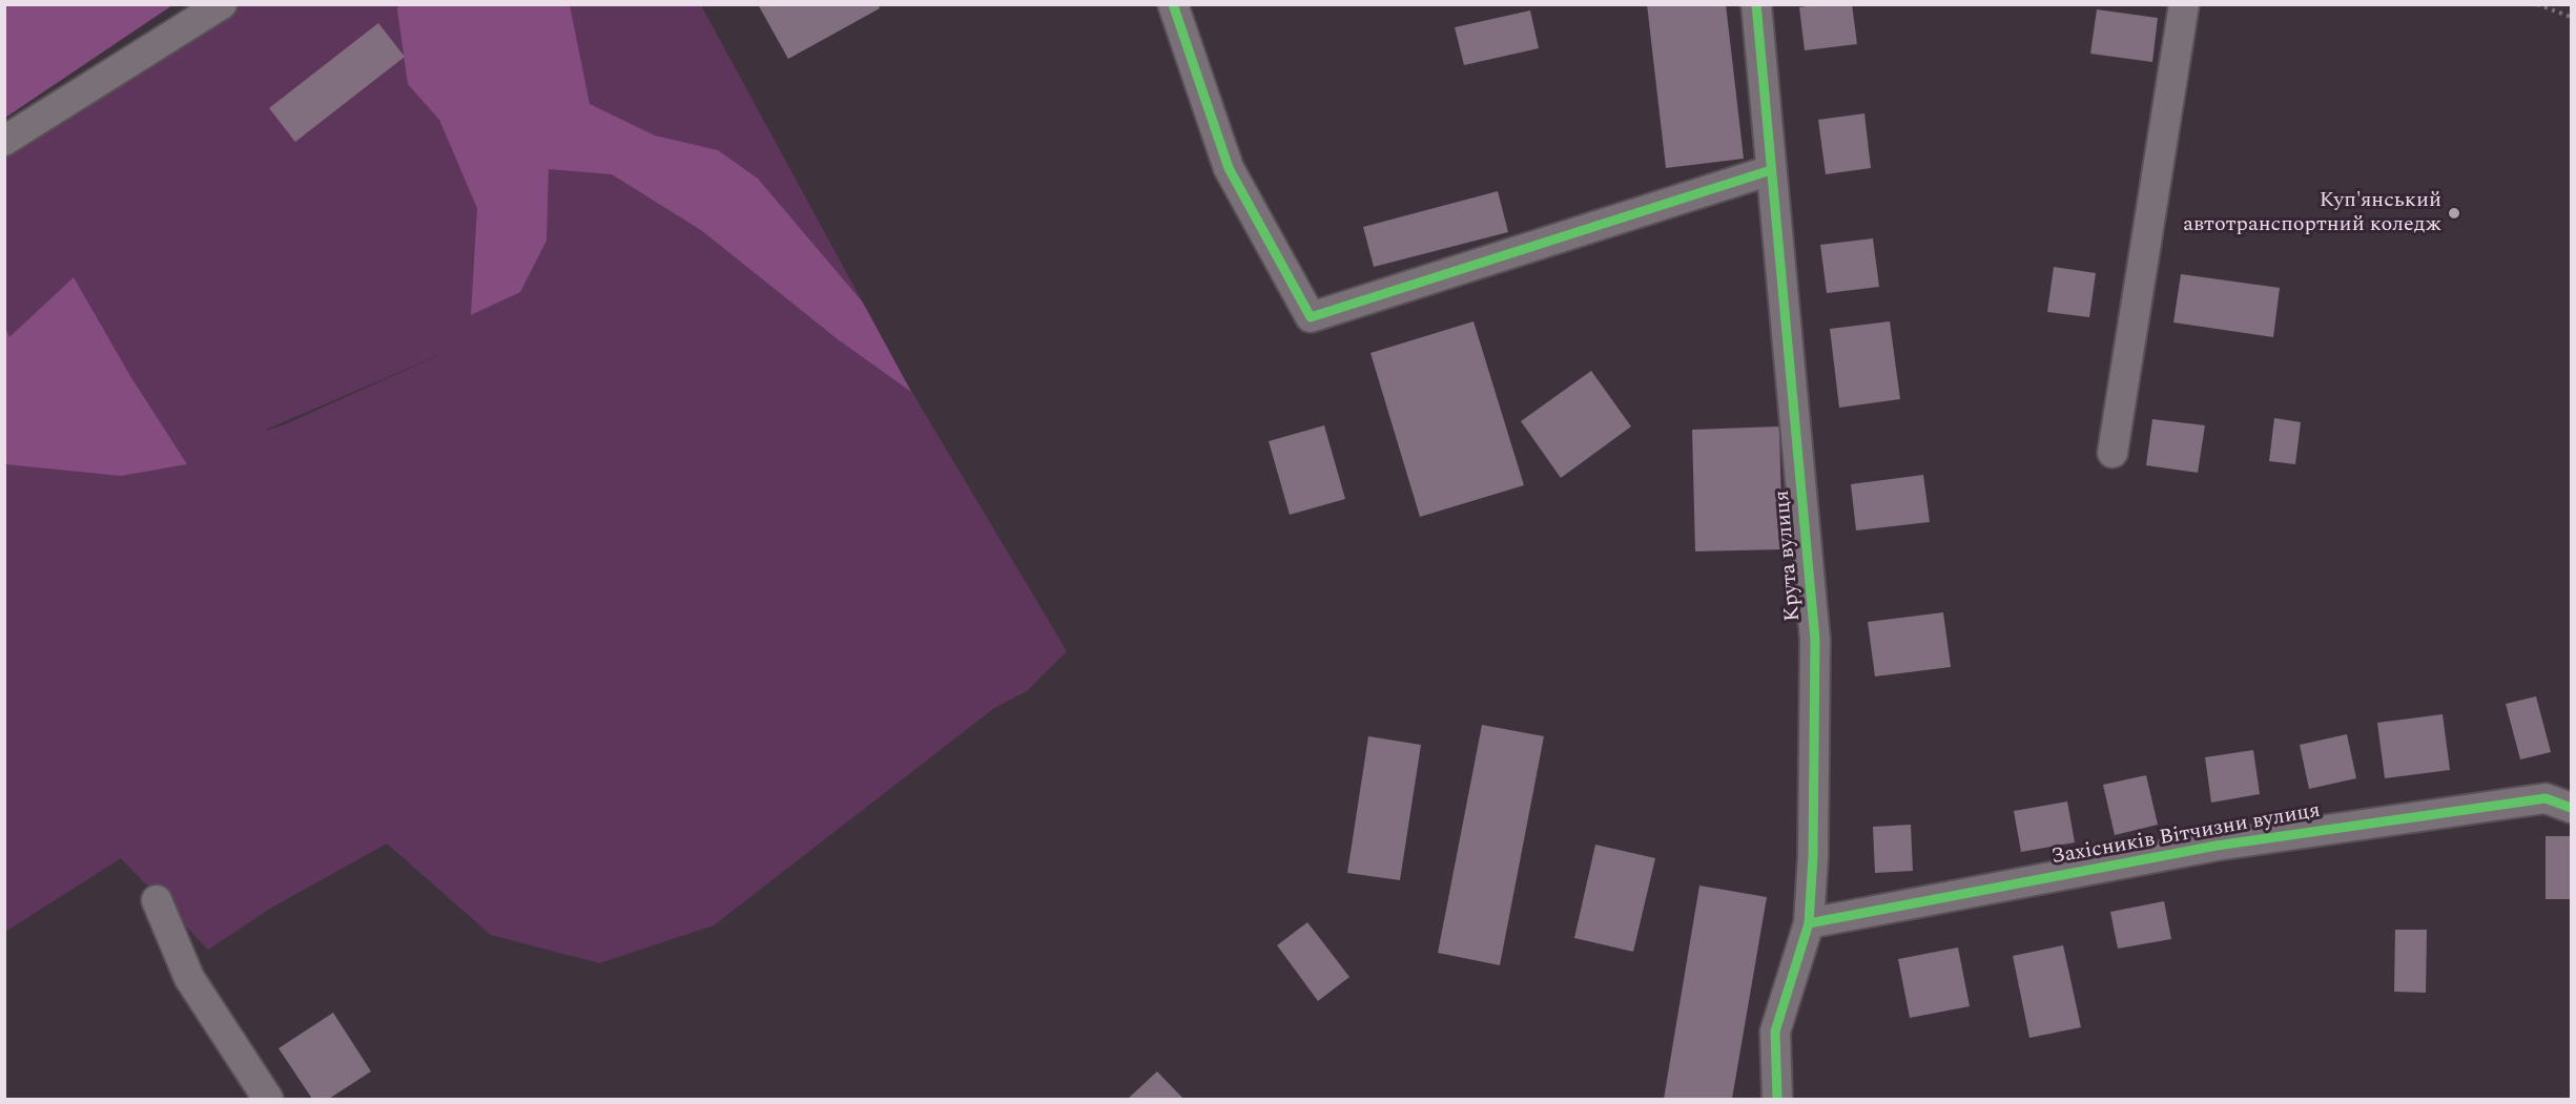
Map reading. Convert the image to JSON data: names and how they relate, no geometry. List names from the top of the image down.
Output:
{
  "streets": {
    "street": ["Крута вулиця", "Захісників Вітчизни вулиця"]
  },
  "crossings": [
    ["Крута вулиця", "Захісників Вітчизни вулиця"]
  ],
  "places": ["Куп'янський автотранспортний коледж"]
}
